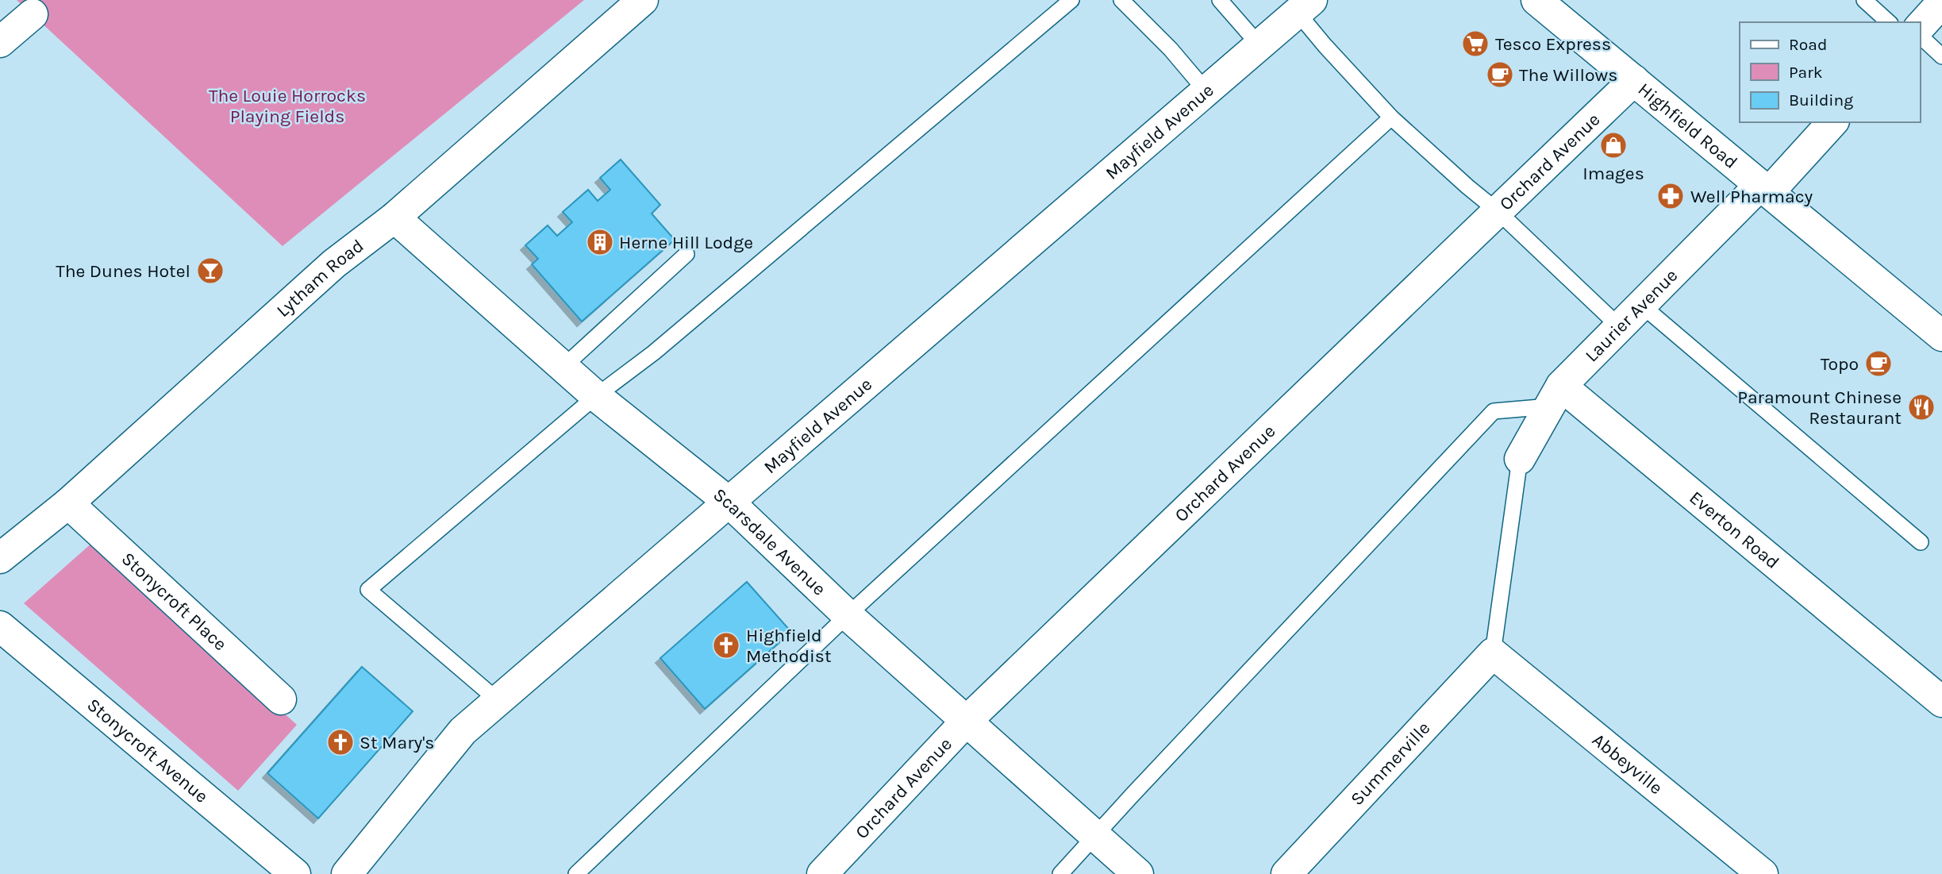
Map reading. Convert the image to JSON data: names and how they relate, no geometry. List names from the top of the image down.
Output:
{
  "streets": {
    "street": [
      "Highfield Road",
      "Mayfield Avenue",
      "Orchard Avenue",
      "Lytham Road",
      "Laurier Avenue",
      "Everton Road",
      "Scarsdale Avenue",
      "Stonycroft Place",
      "Stonycroft Avenue",
      "Summerville",
      "Abbeyville"
    ]
  },
  "crossings": [
    ["Highfield Road", "Orchard Avenue"],
    ["Highfield Road", "Laurier Avenue"],
    ["Mayfield Avenue", "Scarsdale Avenue"],
    ["Orchard Avenue", "Scarsdale Avenue"],
    ["Lytham Road", "Scarsdale Avenue"],
    ["Lytham Road", "Stonycroft Place"],
    ["Laurier Avenue", "Everton Road"],
    ["Summerville", "Abbeyville"]
  ],
  "parks": ["The Louie Horrocks Playing Fields"],
  "places": {
    "supermarket": ["Tesco Express"],
    "cafe": ["The Willows", "Topo"],
    "shop": ["Images"],
    "pharmacy": ["Well Pharmacy"],
    "building": ["Herne Hill Lodge"],
    "bar": ["The Dunes Hotel"],
    "restaurant": ["Paramount Chinese Restaurant"],
    "church": ["Highfield Methodist", "St Mary's"]
  },
  "legend": ["Road", "Park", "Building"]
}
